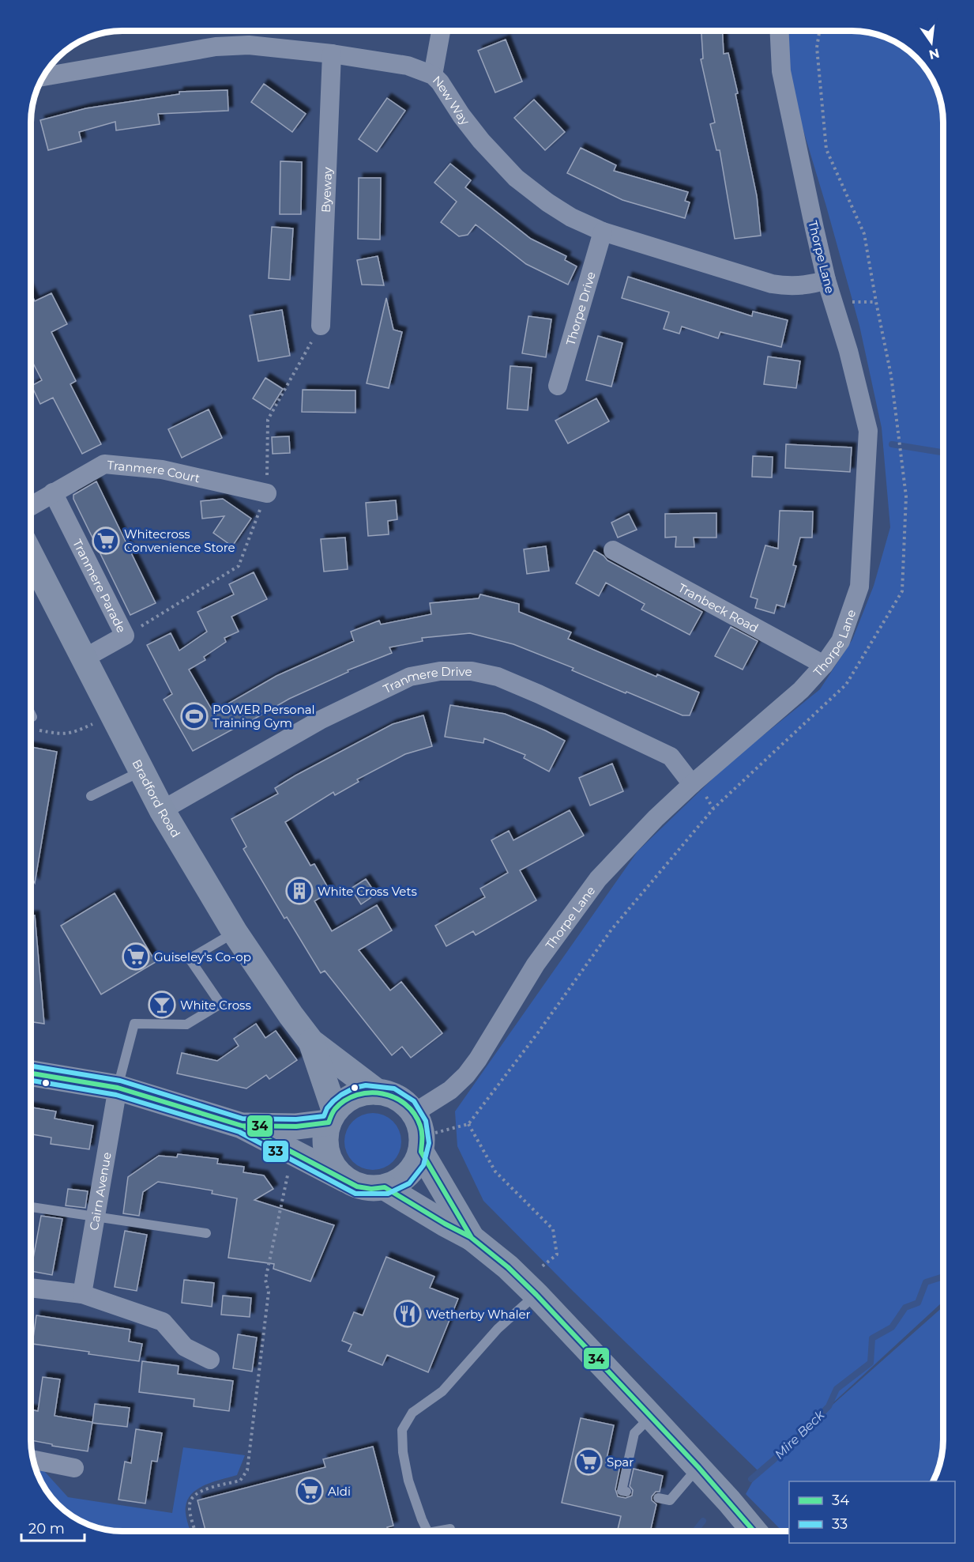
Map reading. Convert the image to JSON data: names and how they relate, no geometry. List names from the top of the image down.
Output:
{
  "streets": {
    "main road": ["Bradford Road"],
    "street": [
      "New Way",
      "Byeway",
      "Thorpe Lane",
      "Thorpe Drive",
      "Tranmere Court",
      "Tranmere Parade",
      "Tranbeck Road",
      "Tranmere Drive",
      "Cairn Avenue"
    ]
  },
  "crossings": [
    ["New Way", "Byeway"],
    ["New Way", "Thorpe Lane"],
    ["New Way", "Thorpe Drive"],
    ["Thorpe Lane", "Tranbeck Road"],
    ["Thorpe Lane", "Tranmere Drive"],
    ["Thorpe Lane", "Bradford Road"],
    ["Tranmere Court", "Tranmere Parade"],
    ["Tranmere Parade", "Bradford Road"],
    ["Tranmere Drive", "Bradford Road"]
  ],
  "water": ["Mire Beck"],
  "places": {
    "supermarket": [
      "Whitecross Convenience Store",
      "Guiseley's Co-op",
      "Spar",
      "Aldi"
    ],
    "sports": ["POWER Personal Training Gym"],
    "building": ["White Cross Vets"],
    "bar": ["White Cross"],
    "restaurant": ["Wetherby Whaler"]
  },
  "lines": ["transit line 33", "transit line 34"],
  "legend": ["34", "33"],
  "scale_bar": "20 m",
  "north": "bottom"
}
